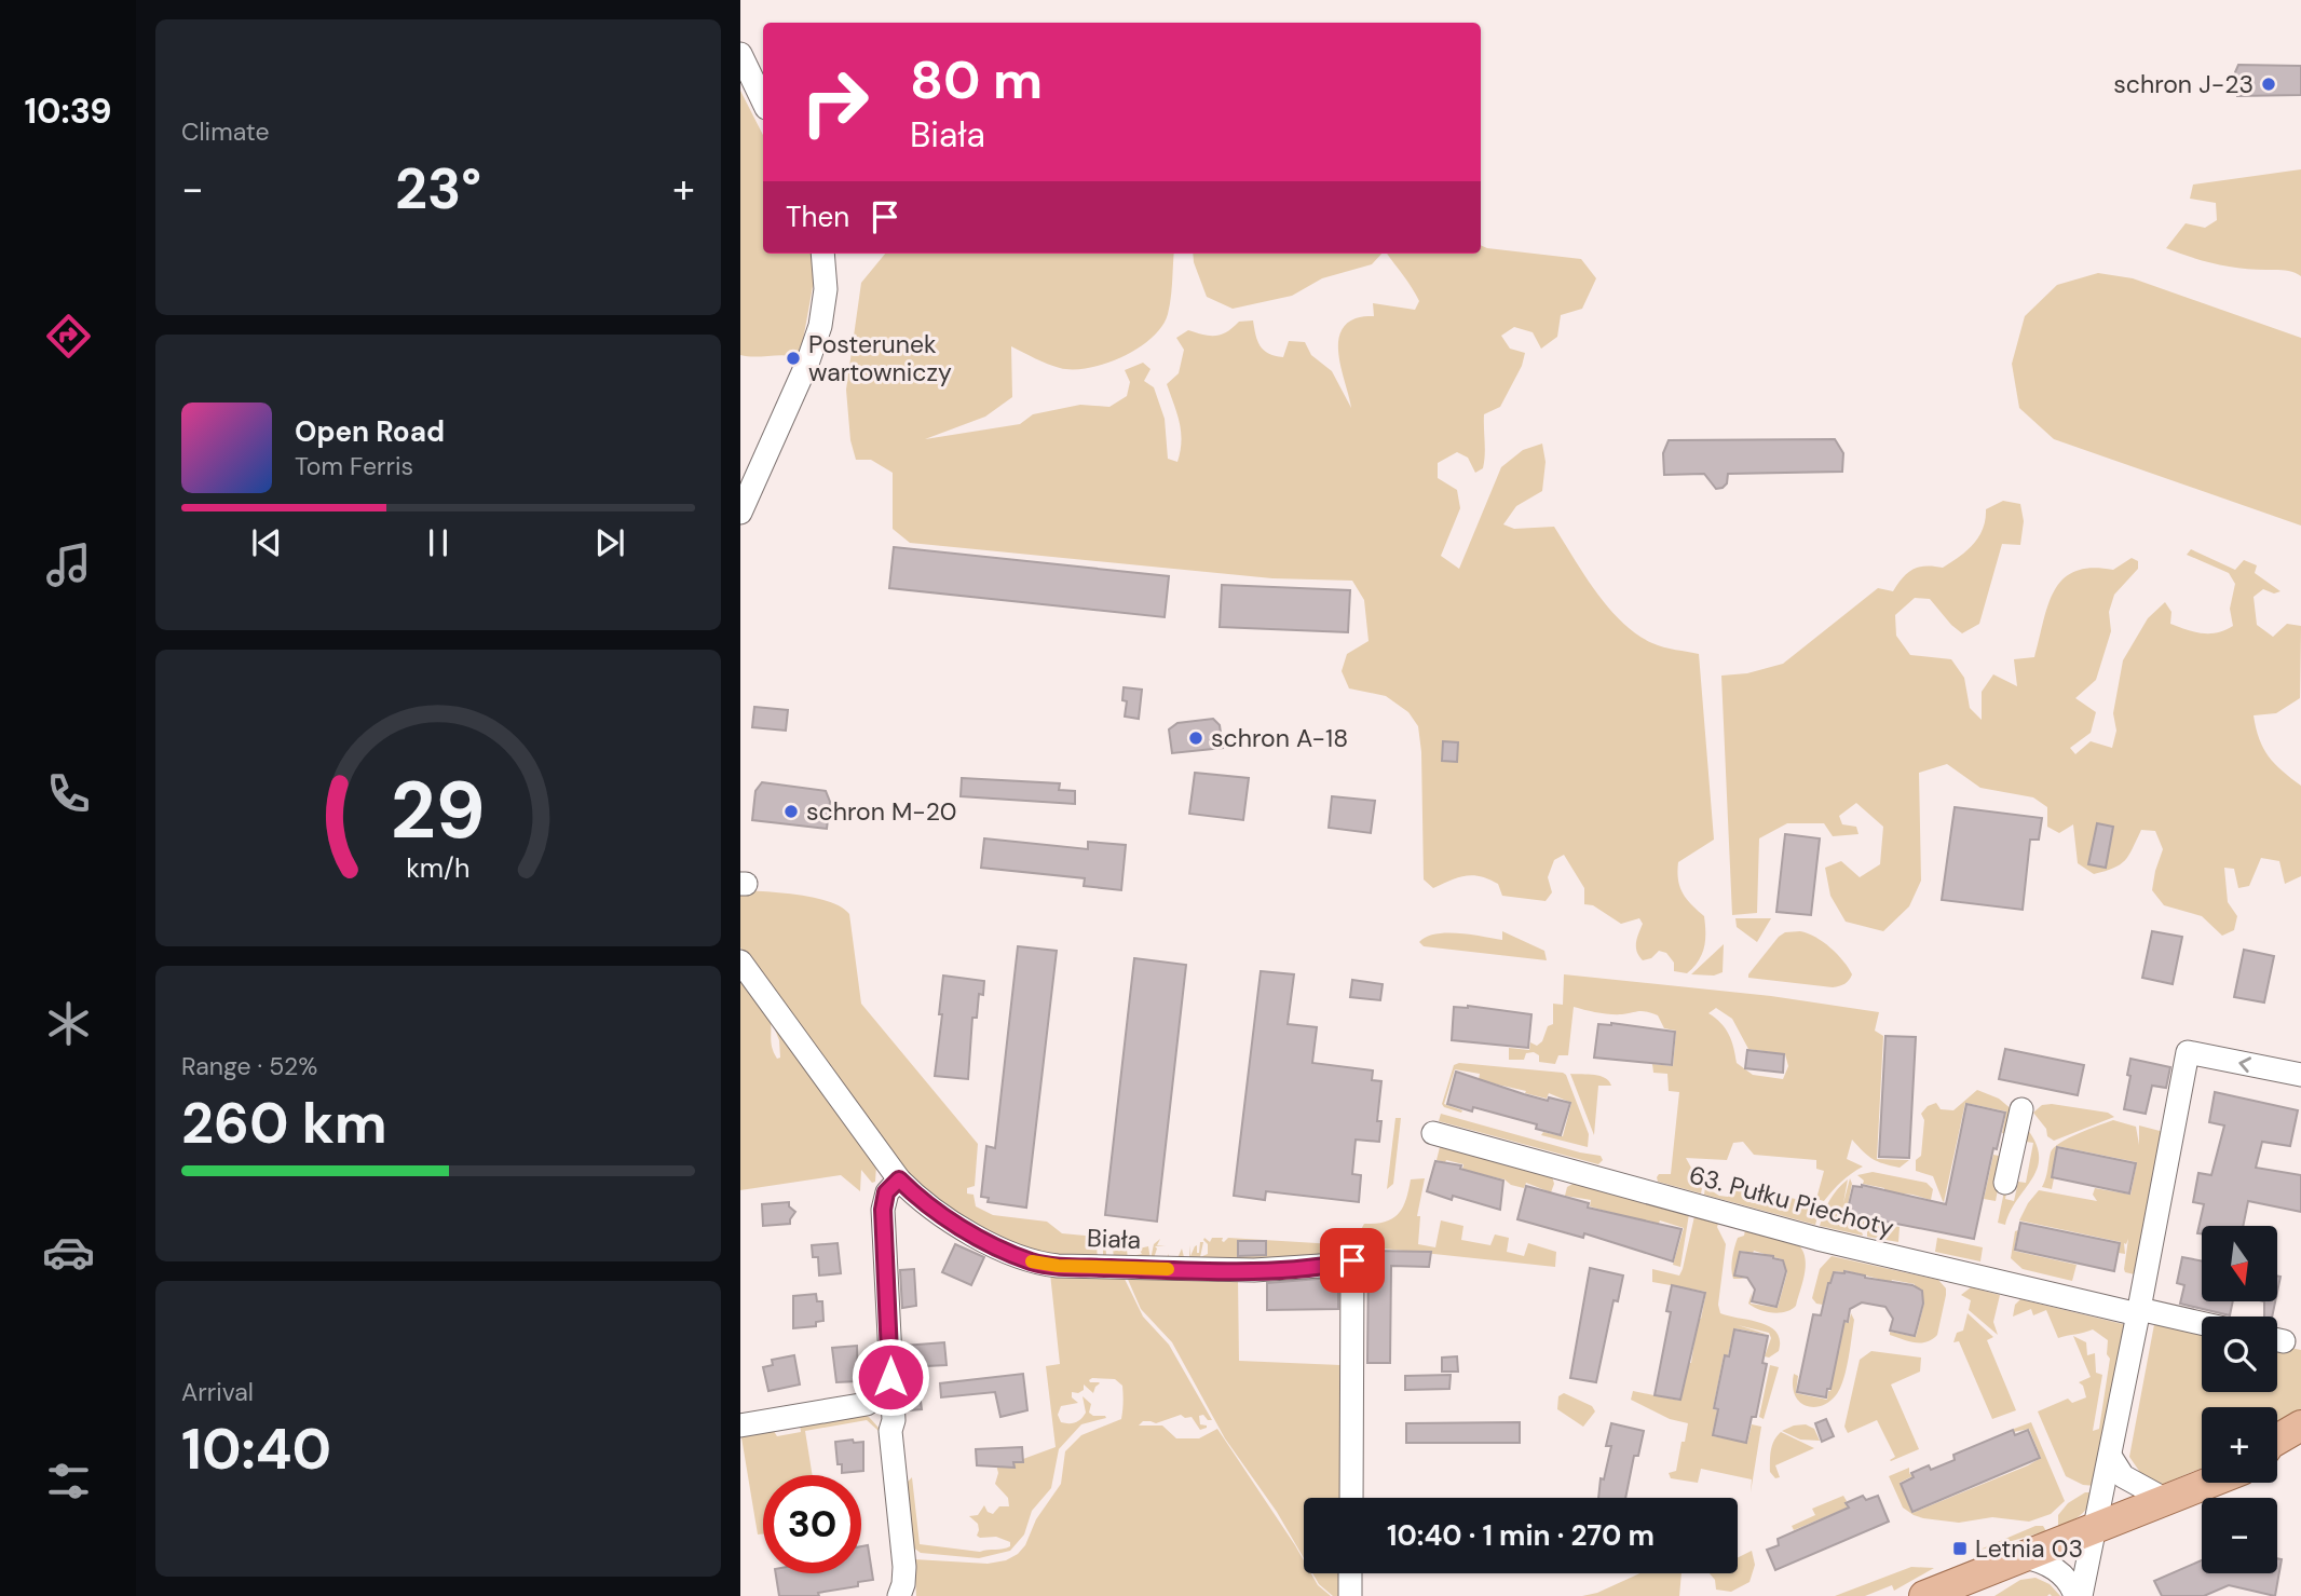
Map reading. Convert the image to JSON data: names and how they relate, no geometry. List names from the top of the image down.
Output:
{
  "streets": {
    "street": ["63. Pułku Piechoty", "Biała"]
  },
  "places": {
    "other": [
      "schron J-23",
      "Posterunek wartowniczy",
      "schron A-18",
      "schron M-20"
    ],
    "transit": ["Letnia 03"]
  },
  "north": "bottom",
  "page": {
    "tabs": "10:39",
    "tile": [
      "Climate",
      ["Range · 52%", "260 km"],
      ["Arrival", "10:40"]
    ],
    "turn": ["80 m", "Biała"],
    "heat": ["−", "23°", "+"],
    "then": "Then",
    "song": ["Open Road", "Tom Ferris"],
    "map_buttons": ["+", "−"],
    "limit": "30",
    "trip": "10:40 · 1 min · 270 m",
    "gauge": ["29", "km/h"]
  }
}
